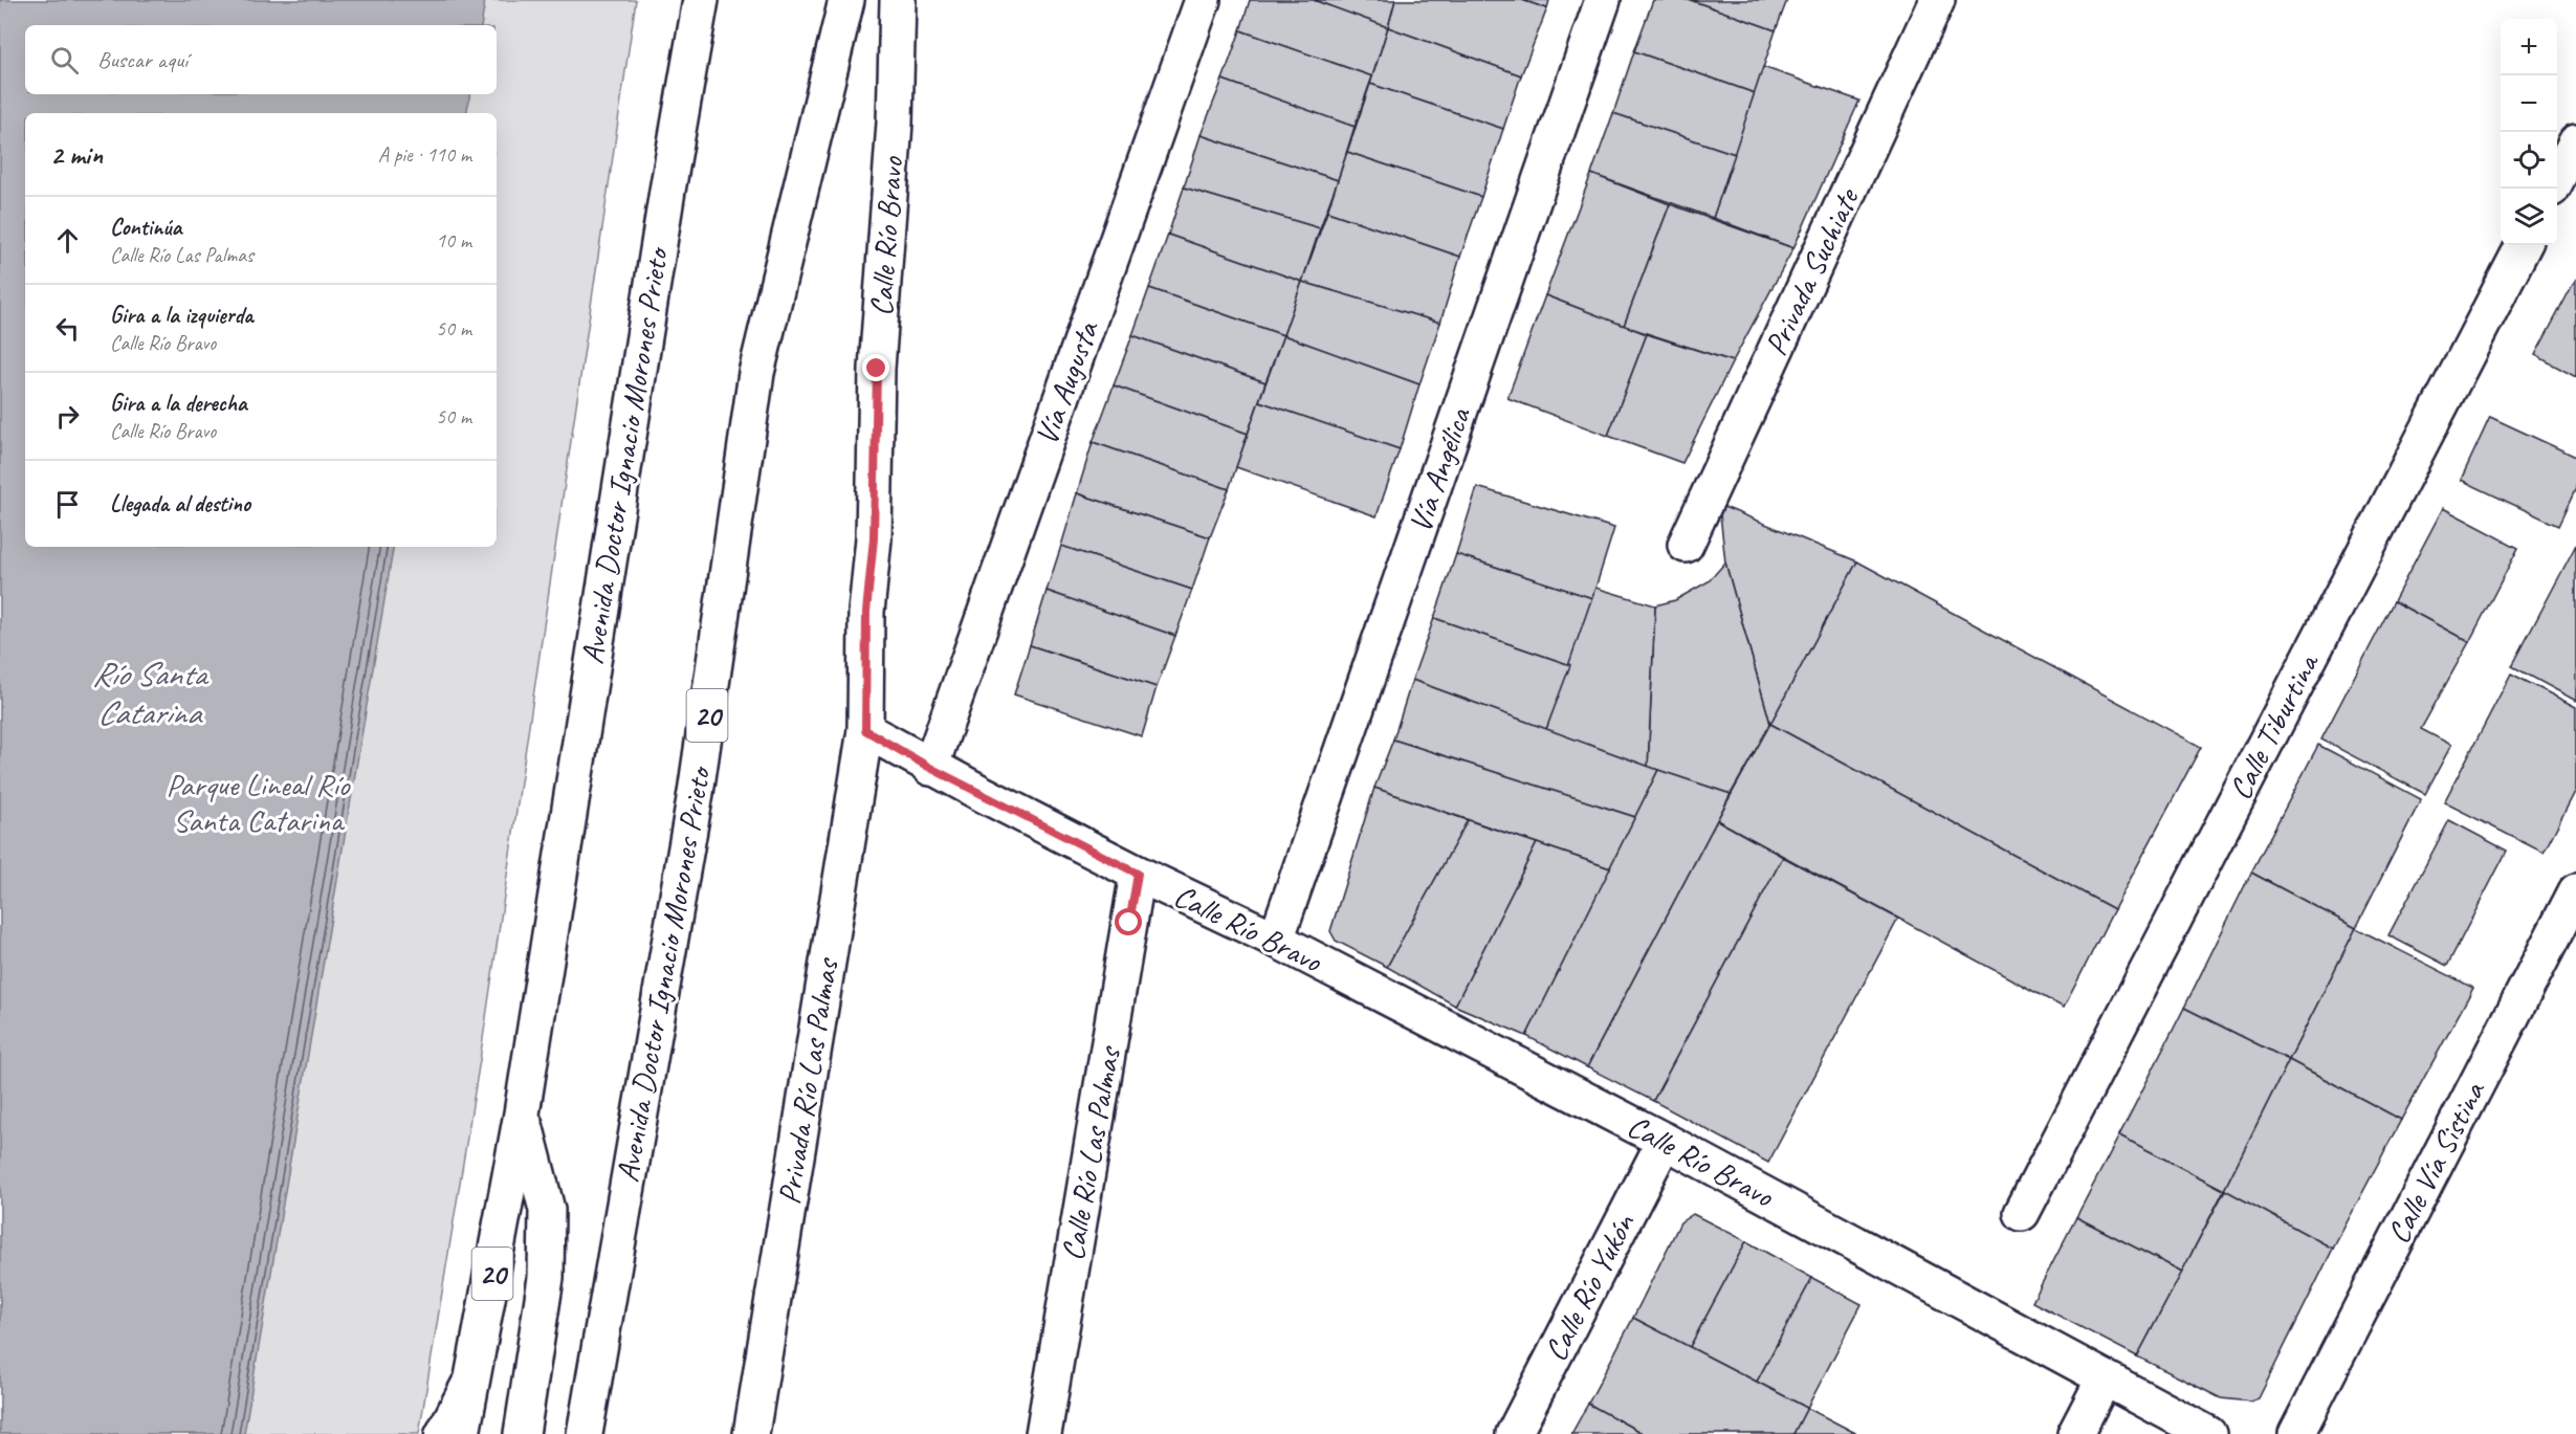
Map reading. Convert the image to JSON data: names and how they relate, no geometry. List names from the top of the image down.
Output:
{
  "streets": {
    "street": [
      "Calle Río Bravo",
      "Privada Suchiate",
      "Vía Augusta",
      "Avenida Doctor Ignacio Morones Prieto",
      "Vía Angélica",
      "20",
      "Calle Tiburtina",
      "Privada Río Las Palmas",
      "Calle Río Las Palmas",
      "Calle Vía Sistina",
      "Calle Río Yukón"
    ]
  },
  "crossings": [
    ["Calle Río Bravo", "Vía Augusta"],
    ["Calle Río Bravo", "Vía Angélica"],
    ["Calle Río Bravo", "Privada Río Las Palmas"],
    ["Calle Río Bravo", "Calle Río Las Palmas"],
    ["Calle Río Bravo", "Calle Río Yukón"]
  ],
  "water": ["Río Santa Catarina"],
  "parks": ["Parque Lineal Río Santa Catarina"],
  "page": {
    "map_buttons": ["+", "−"],
    "search": "Buscar aquí",
    "heading": ["2 min", "A pie · 110 m"],
    "list": [
      ["Continúa", "Calle Río Las Palmas", "10 m"],
      ["Gira a la izquierda", "Calle Río Bravo", "50 m"],
      ["Gira a la derecha", "Calle Río Bravo", "50 m"],
      "Llegada al destino"
    ]
  }
}
